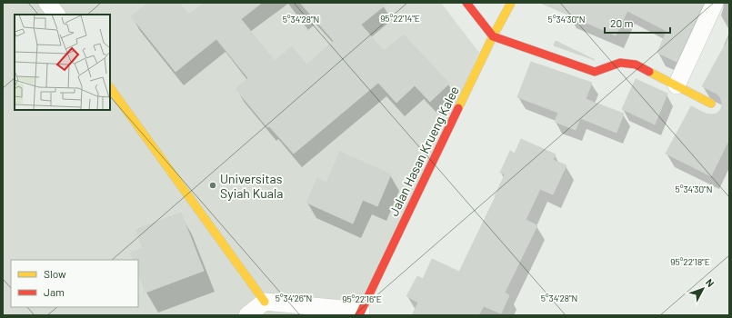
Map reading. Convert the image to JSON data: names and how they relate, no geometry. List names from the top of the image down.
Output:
{
  "streets": {
    "street": ["Jalan Hasan Krueng Kalee"]
  },
  "places": ["Universitas Syiah Kuala"],
  "legend": ["Slow", "Jam"],
  "scale_bar": "20 m",
  "north": "top right",
  "coordinates": [
    "95°22'14\"E",
    "5°34'28\"N",
    "5°34'30\"N",
    "95°22'18\"E",
    "5°34'26\"N",
    "95°22'16\"E"
  ]
}
